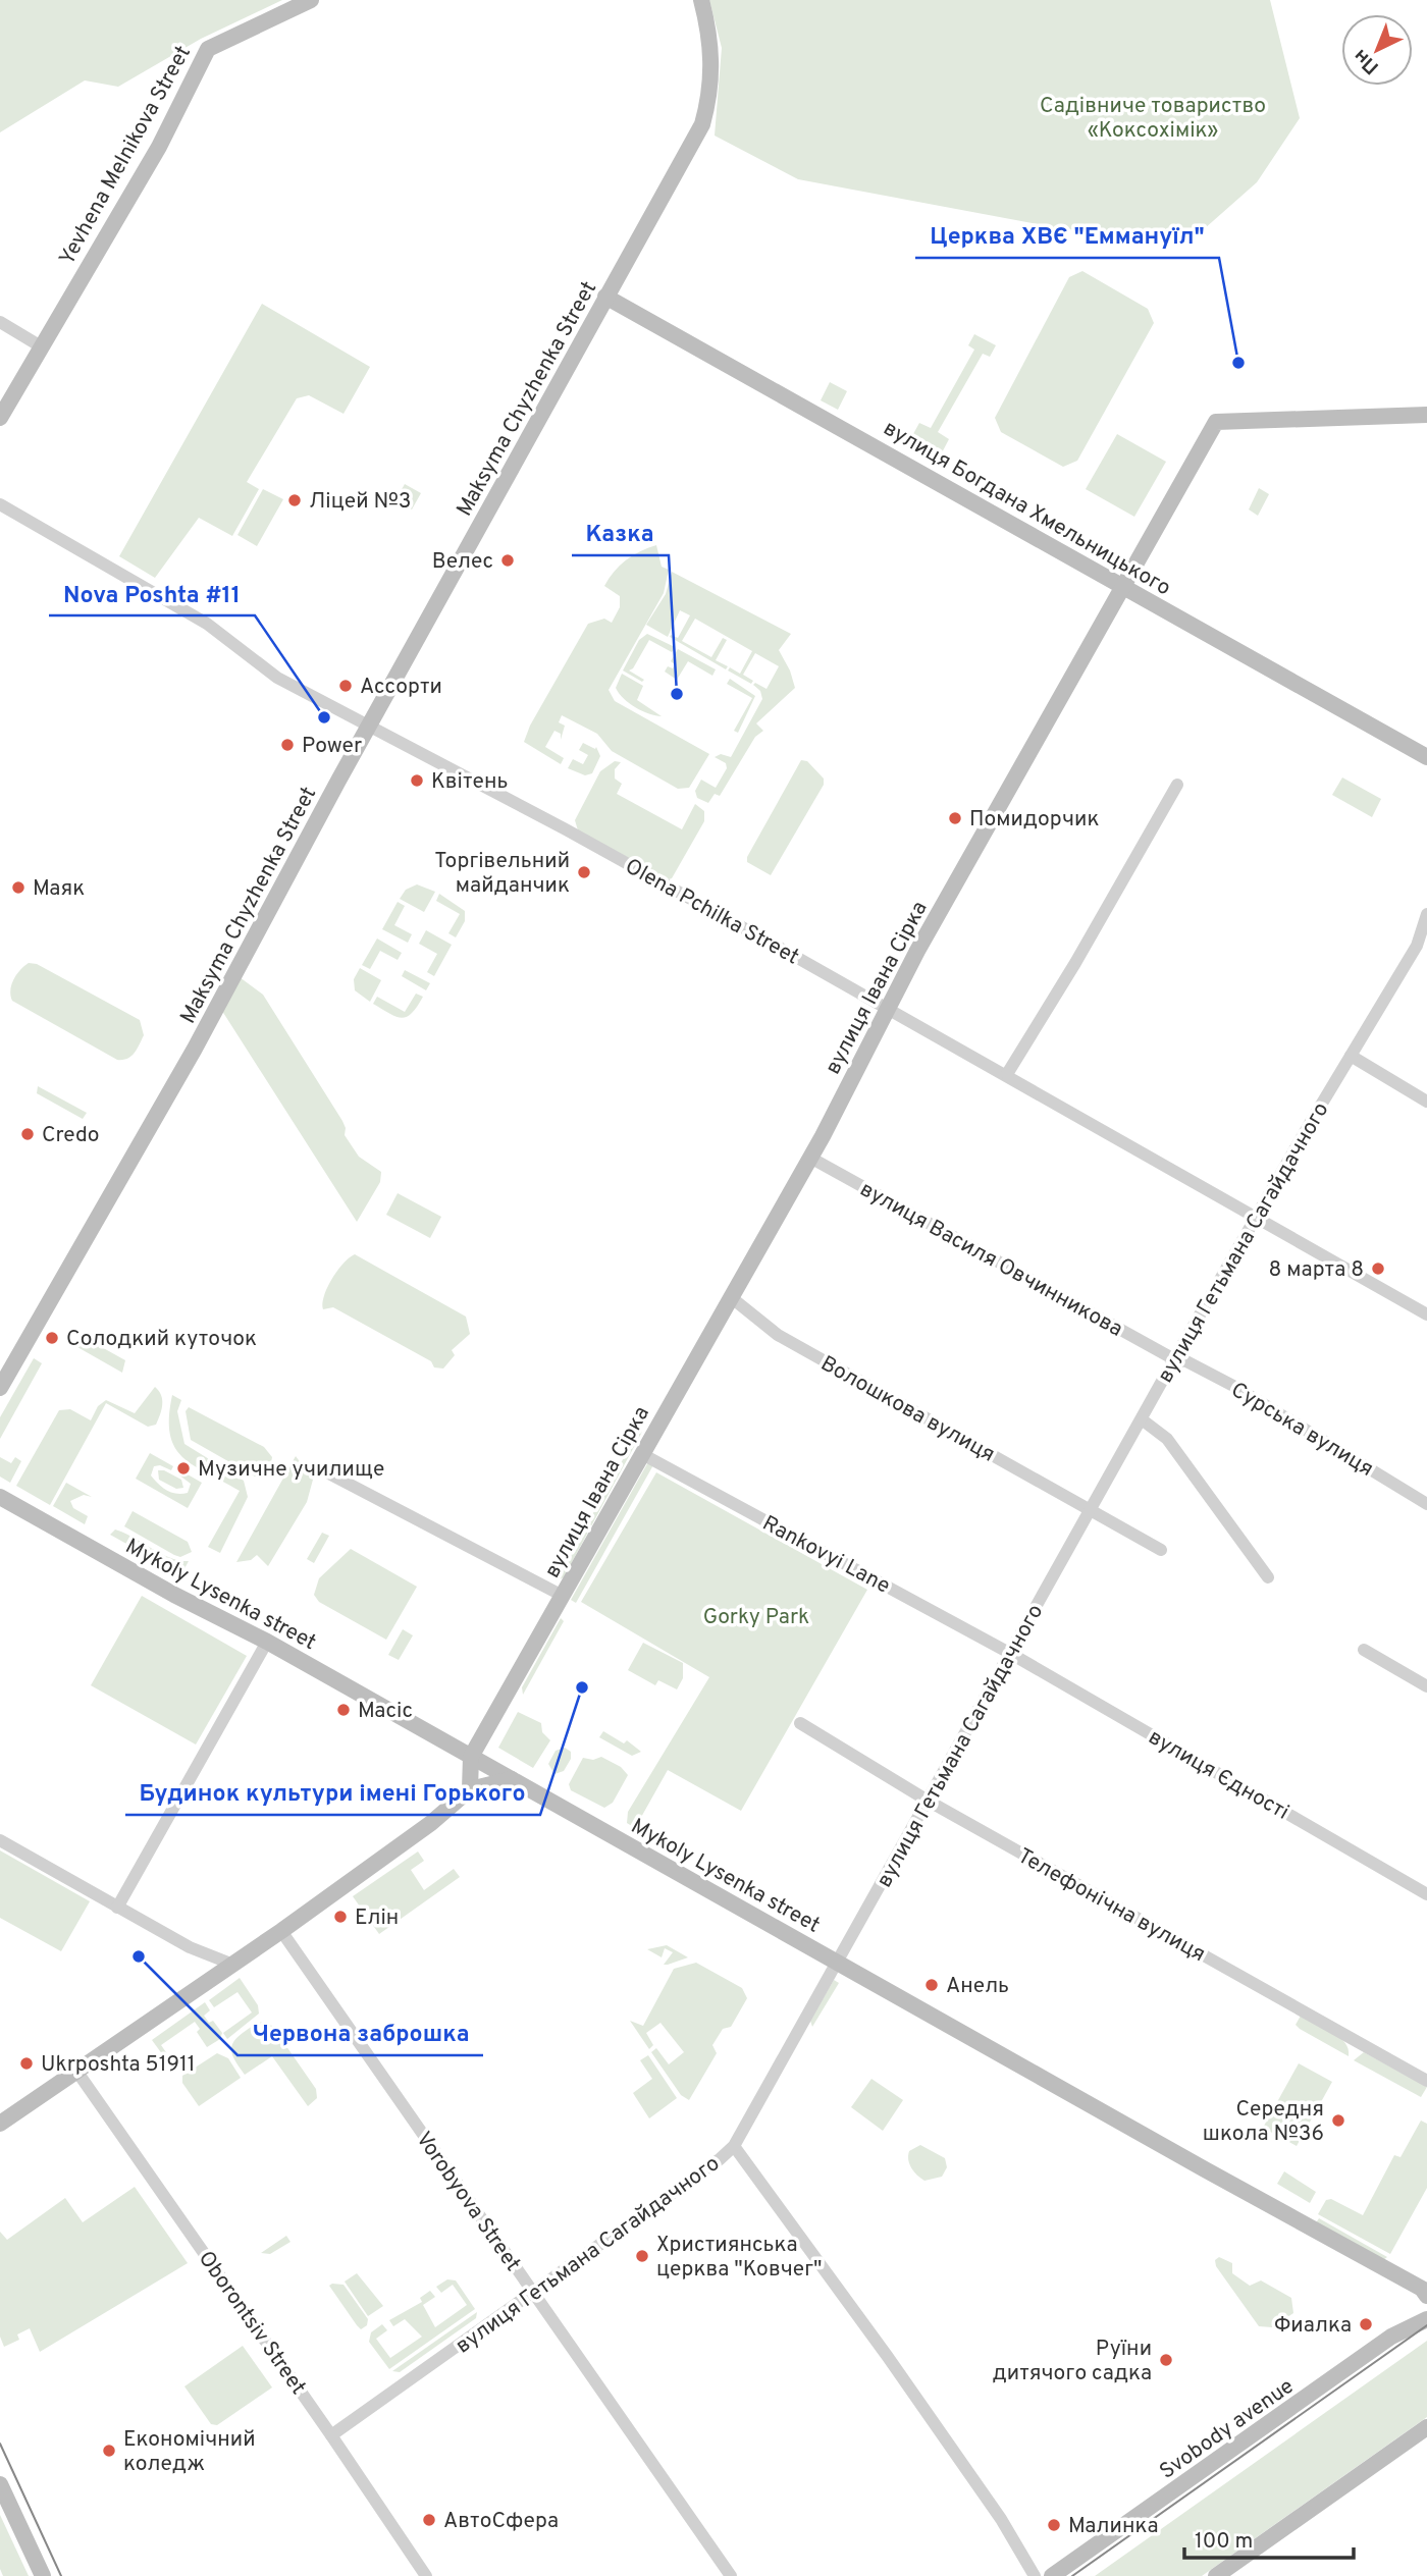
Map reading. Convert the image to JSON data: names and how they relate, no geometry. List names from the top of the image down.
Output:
{
  "streets": {
    "street": [
      "Yevhena Melnikova Street",
      "Maksyma Chyzhenka Street",
      "вулиця Богдана Хмельницького",
      "Olena Pchilka Street",
      "вулиця Івана Сірка",
      "вулиця Гетьмана Сагайдачного",
      "вулиця Василя Овчинникова",
      "Волошкова вулиця",
      "Сурська вулиця",
      "Rankovyi Lane",
      "Mykoly Lysenka street",
      "вулиця Єдності",
      "Телефонічна вулиця",
      "Vorobyova Street",
      "Oborontsiv Street",
      "Svobody avenue"
    ]
  },
  "crossings": [
    ["Maksyma Chyzhenka Street", "вулиця Богдана Хмельницького"],
    ["Maksyma Chyzhenka Street", "Olena Pchilka Street"],
    ["вулиця Богдана Хмельницького", "вулиця Івана Сірка"],
    ["Olena Pchilka Street", "вулиця Івана Сірка"],
    ["Olena Pchilka Street", "вулиця Гетьмана Сагайдачного"],
    ["вулиця Івана Сірка", "вулиця Василя Овчинникова"],
    ["вулиця Івана Сірка", "Волошкова вулиця"],
    ["вулиця Івана Сірка", "Rankovyi Lane"],
    ["вулиця Івана Сірка", "Mykoly Lysenka street"],
    ["вулиця Гетьмана Сагайдачного", "вулиця Василя Овчинникова"],
    ["вулиця Гетьмана Сагайдачного", "Волошкова вулиця"],
    ["вулиця Гетьмана Сагайдачного", "Сурська вулиця"],
    ["вулиця Гетьмана Сагайдачного", "Rankovyi Lane"],
    ["вулиця Гетьмана Сагайдачного", "Mykoly Lysenka street"],
    ["вулиця Гетьмана Сагайдачного", "вулиця Єдності"],
    ["вулиця Гетьмана Сагайдачного", "Телефонічна вулиця"],
    ["вулиця Гетьмана Сагайдачного", "Vorobyova Street"],
    ["вулиця Гетьмана Сагайдачного", "Oborontsiv Street"],
    ["вулиця Василя Овчинникова", "Сурська вулиця"],
    ["Rankovyi Lane", "вулиця Єдності"]
  ],
  "parks": ["Садівниче товариство «Коксохімік»", "Gorky Park"],
  "places": [
    "Церква ХВЄ \"Еммануїл\"",
    "Ліцей №3",
    "Велес",
    "Ассорти",
    "Казка",
    "Nova Poshta #11",
    "Power",
    "Квітень",
    "Помидорчик",
    "Торгівельний майданчик",
    "Маяк",
    "Credo",
    "8 марта 8",
    "Солодкий куточок",
    "Музичне училище",
    "Будинок культури імені Горького",
    "Macic",
    "Елін",
    "Червона заброшка",
    "Анель",
    "Ukrposhta 51911",
    "Середня школа №36",
    "Християнська церква \"Ковчег\"",
    "Фиалка",
    "Руїни дитячого садка",
    "Економічний коледж",
    "АвтоСфера",
    "Малинка"
  ],
  "scale_bar": "100 m",
  "north": "bottom left"
}
